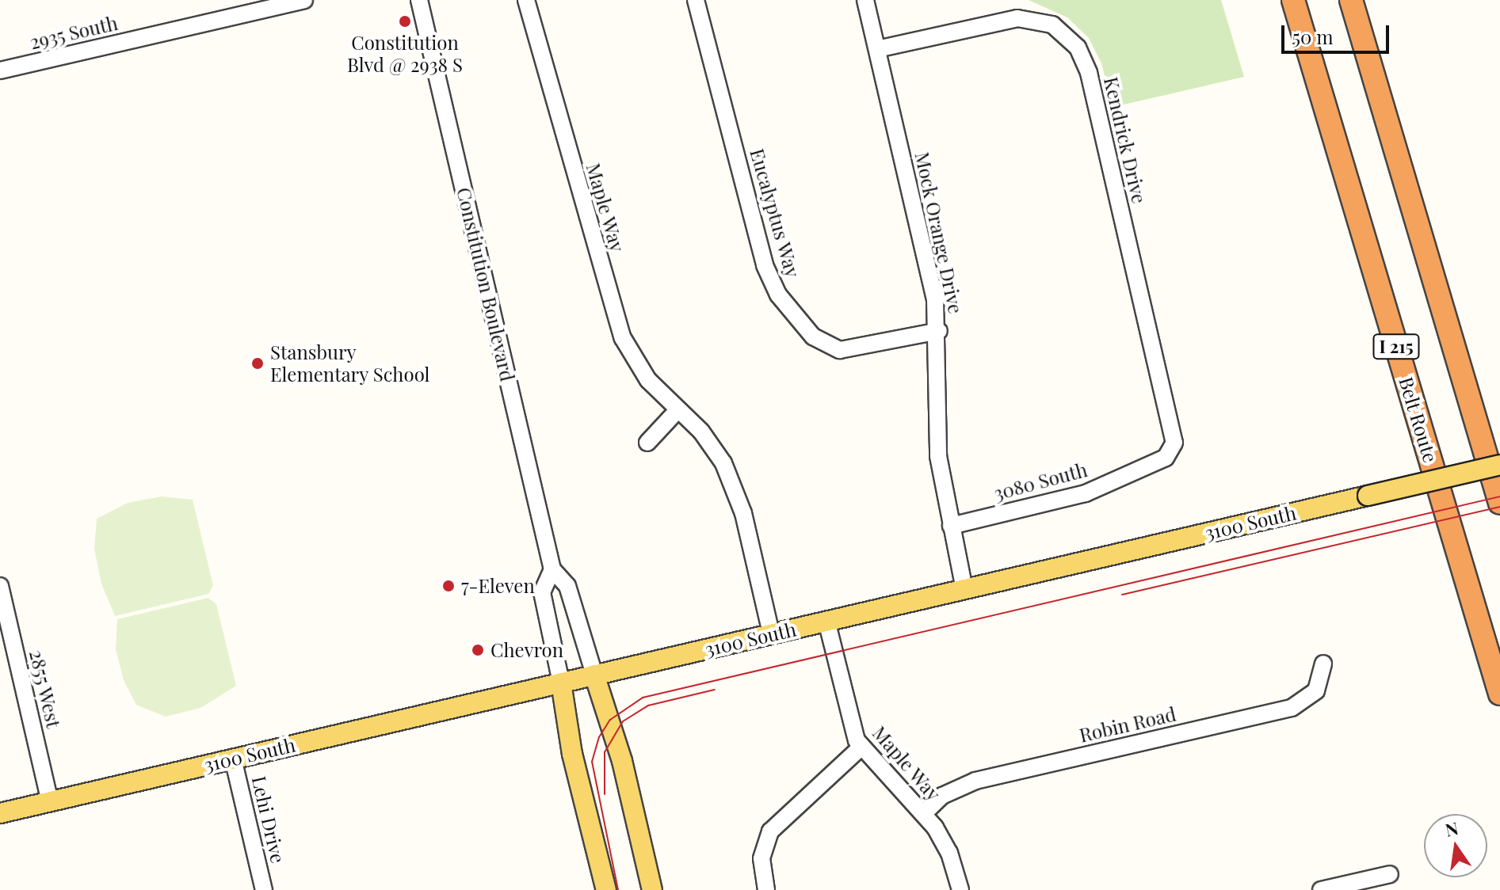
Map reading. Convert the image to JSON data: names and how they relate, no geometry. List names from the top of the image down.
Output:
{
  "streets": {
    "highway": ["I 215", "Belt Route"],
    "main road": ["Constitution Boulevard", "3100 South"],
    "street": [
      "2935 South",
      "Kendrick Drive",
      "Maple Way",
      "Eucalyptus Way",
      "Mock Orange Drive",
      "3080 South",
      "2855 West",
      "Robin Road",
      "Lehi Drive"
    ]
  },
  "crossings": [
    ["Kendrick Drive", "Mock Orange Drive"],
    ["Kendrick Drive", "3080 South"],
    ["Maple Way", "3100 South"],
    ["Maple Way", "Robin Road"],
    ["Eucalyptus Way", "Mock Orange Drive"],
    ["Mock Orange Drive", "3080 South"],
    ["Mock Orange Drive", "3100 South"],
    ["Constitution Boulevard", "3100 South"],
    ["3100 South", "2855 West"],
    ["3100 South", "Lehi Drive"]
  ],
  "places": [
    "Constitution Blvd @ 2938 S",
    "Stansbury Elementary School",
    "7-Eleven",
    "Chevron"
  ],
  "scale_bar": "50 m",
  "north": "top"
}
